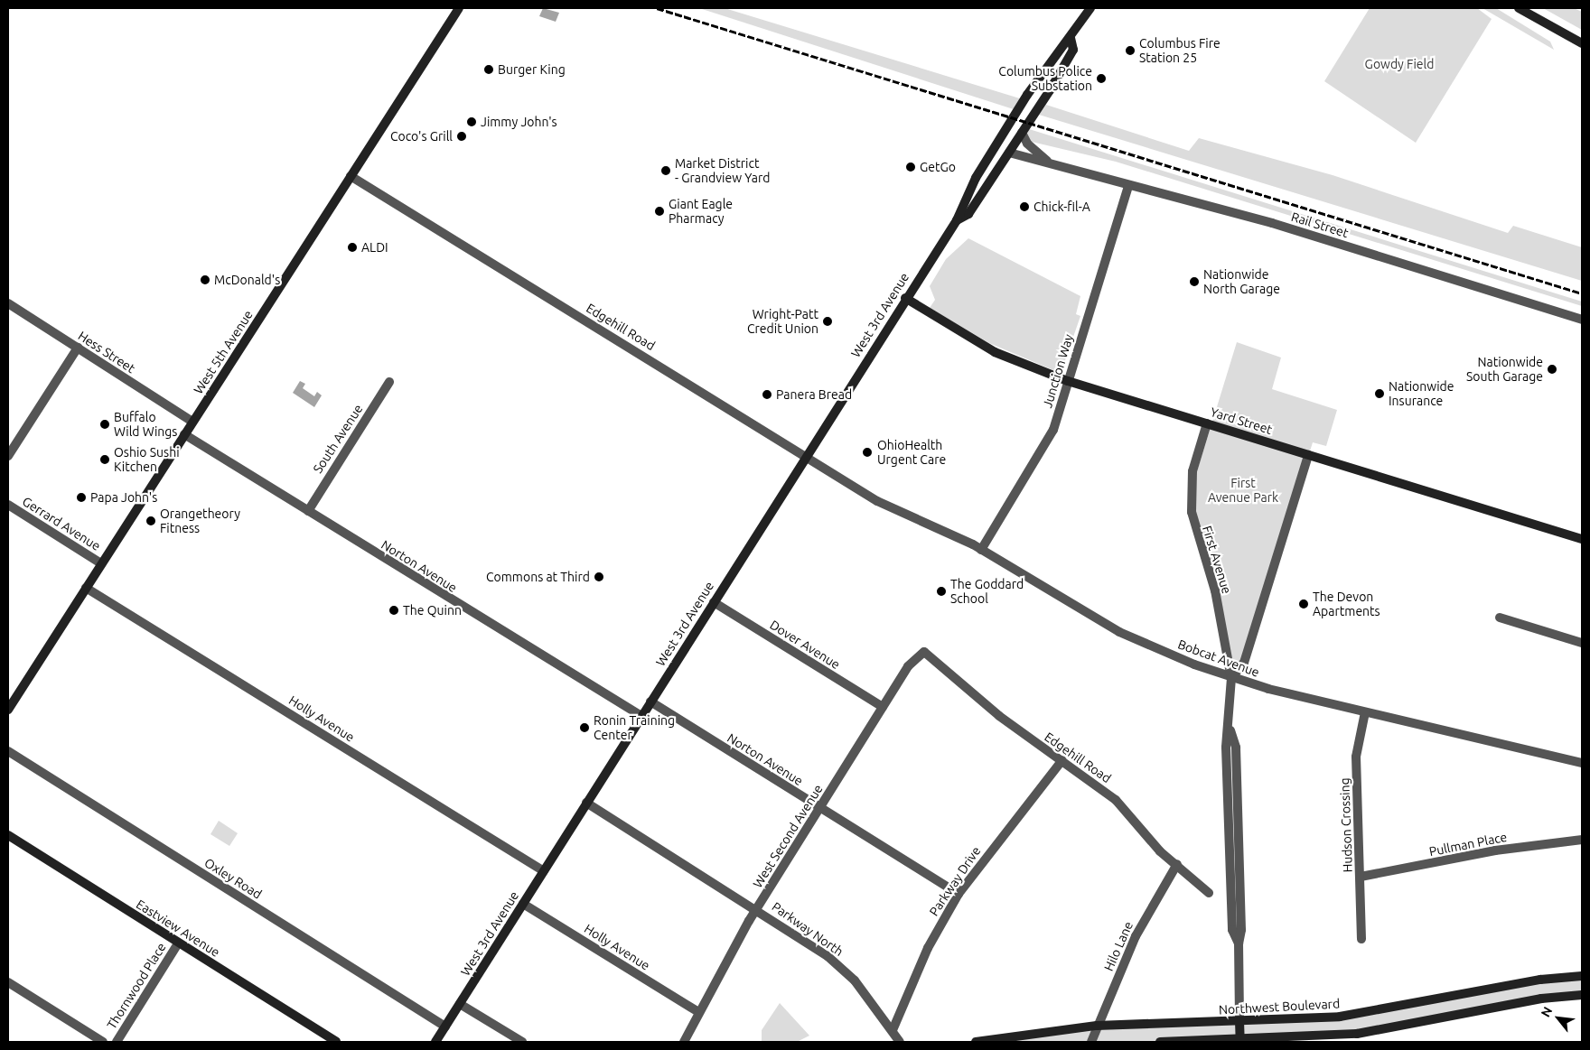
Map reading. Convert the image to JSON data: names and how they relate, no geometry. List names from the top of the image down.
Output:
{
  "streets": {
    "street": [
      "Rail Street",
      "West 3rd Avenue",
      "Edgehill Road",
      "Hess Street",
      "West 5th Avenue",
      "Junction Way",
      "Yard Street",
      "South Avenue",
      "Gerrard Avenue",
      "First Avenue",
      "Norton Avenue",
      "Dover Avenue",
      "Bobcat Avenue",
      "Holly Avenue",
      "Hudson Crossing",
      "West Second Avenue",
      "Pullman Place",
      "Oxley Road",
      "Parkway Drive",
      "Eastview Avenue",
      "Parkway North",
      "Hilo Lane",
      "Thornwood Place",
      "Northwest Boulevard"
    ]
  },
  "crossings": [
    ["Rail Street", "West 3rd Avenue"],
    ["Rail Street", "Junction Way"],
    ["West 3rd Avenue", "Edgehill Road"],
    ["West 3rd Avenue", "Yard Street"],
    ["West 3rd Avenue", "Norton Avenue"],
    ["West 3rd Avenue", "Dover Avenue"],
    ["West 3rd Avenue", "Holly Avenue"],
    ["West 3rd Avenue", "Oxley Road"],
    ["West 3rd Avenue", "Parkway North"],
    ["Edgehill Road", "West 5th Avenue"],
    ["Edgehill Road", "Bobcat Avenue"],
    ["Edgehill Road", "West Second Avenue"],
    ["Edgehill Road", "Parkway Drive"],
    ["Edgehill Road", "Hilo Lane"],
    ["Hess Street", "West 5th Avenue"],
    ["West 5th Avenue", "Gerrard Avenue"],
    ["West 5th Avenue", "Norton Avenue"],
    ["West 5th Avenue", "Holly Avenue"],
    ["Junction Way", "Yard Street"],
    ["Junction Way", "Bobcat Avenue"],
    ["Yard Street", "First Avenue"],
    ["South Avenue", "Norton Avenue"],
    ["First Avenue", "Bobcat Avenue"],
    ["First Avenue", "Northwest Boulevard"],
    ["Norton Avenue", "West Second Avenue"],
    ["Norton Avenue", "Parkway Drive"],
    ["Dover Avenue", "West Second Avenue"],
    ["Bobcat Avenue", "Hudson Crossing"],
    ["Holly Avenue", "West Second Avenue"],
    ["Hudson Crossing", "Pullman Place"],
    ["West Second Avenue", "Parkway North"],
    ["Parkway Drive", "Parkway North"],
    ["Eastview Avenue", "Thornwood Place"],
    ["Hilo Lane", "Northwest Boulevard"]
  ],
  "parks": ["Gowdy Field", "First Avenue Park"],
  "places": [
    "Columbus Fire Station 25",
    "Burger King",
    "Columbus Police Substation",
    "Jimmy John's",
    "Coco's Grill",
    "GetGo",
    "Market District - Grandview Yard",
    "Chick-fil-A",
    "Giant Eagle Pharmacy",
    "ALDI",
    "McDonald's",
    "Nationwide North Garage",
    "Wright-Patt Credit Union",
    "Nationwide South Garage",
    "Nationwide Insurance",
    "Panera Bread",
    "Buffalo Wild Wings",
    "OhioHealth Urgent Care",
    "Oshio Sushi Kitchen",
    "Papa John's",
    "Orangetheory Fitness",
    "Commons at Third",
    "The Goddard School",
    "The Devon Apartments",
    "The Quinn",
    "Ronin Training Center"
  ],
  "north": "top left"
}
